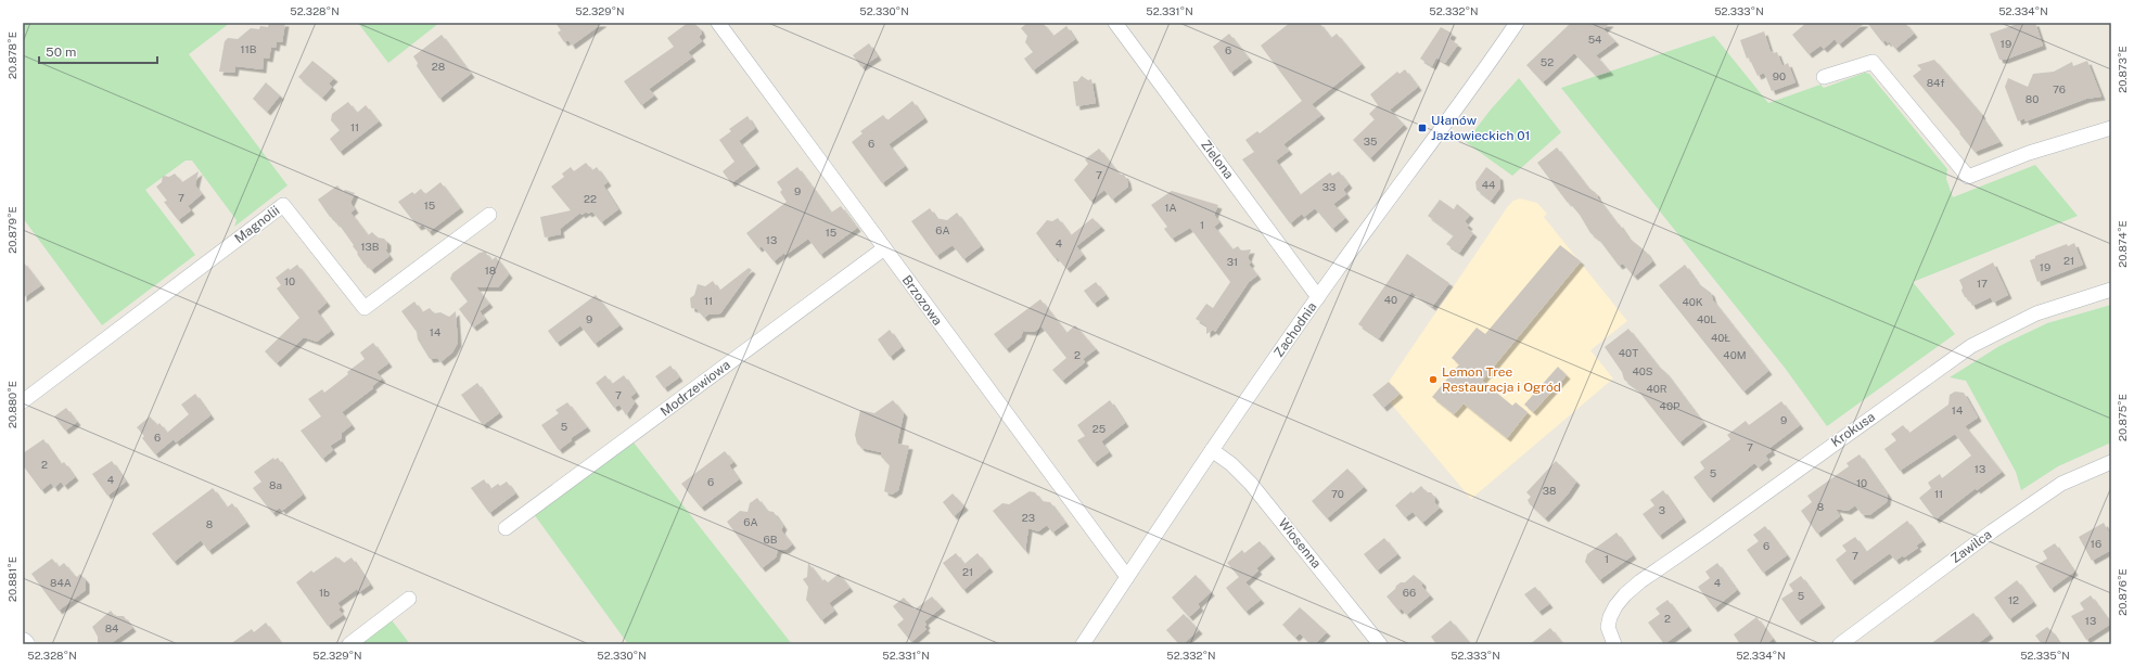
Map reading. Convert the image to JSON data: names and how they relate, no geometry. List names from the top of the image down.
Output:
{
  "streets": {
    "street": [
      "Zielona",
      "Magnolii",
      "Brzozowa",
      "Zachodnia",
      "Modrzewiowa",
      "Krokusa",
      "Wiosenna",
      "Zawilca"
    ]
  },
  "crossings": [
    ["Zielona", "Zachodnia"],
    ["Brzozowa", "Zachodnia"],
    ["Brzozowa", "Modrzewiowa"],
    ["Zachodnia", "Wiosenna"]
  ],
  "places": {
    "transit": ["Ułanów Jazłowieckich 01"],
    "other": ["Lemon Tree Restauracja i Ogród"]
  },
  "house_numbers": [
    "54",
    "19",
    "11B",
    "6",
    "52",
    "28",
    "90",
    "84f",
    "76",
    "80",
    "11",
    "35",
    "6",
    "7",
    "44",
    "33",
    "9",
    "7",
    "22",
    "15",
    "1A",
    "1",
    "6A",
    "15",
    "13",
    "4",
    "13B",
    "21",
    "31",
    "19",
    "18",
    "10",
    "17",
    "40",
    "11",
    "40K",
    "9",
    "40L",
    "14",
    "40Ł",
    "40T",
    "2",
    "40M",
    "40S",
    "40R",
    "7",
    "40P",
    "14",
    "9",
    "5",
    "25",
    "6",
    "7",
    "2",
    "13",
    "5",
    "4",
    "6",
    "10",
    "8a",
    "38",
    "70",
    "11",
    "8",
    "3",
    "23",
    "6A",
    "8",
    "6B",
    "16",
    "6",
    "7",
    "1",
    "21",
    "84A",
    "4",
    "1b",
    "66",
    "5",
    "12",
    "2",
    "13",
    "84"
  ],
  "scale_bar": "50 m",
  "coordinates": [
    "52.328°N",
    "52.329°N",
    "52.330°N",
    "52.331°N",
    "52.332°N",
    "52.333°N",
    "52.334°N",
    "20.878°E",
    "20.873°E",
    "20.879°E",
    "20.874°E",
    "20.880°E",
    "20.875°E",
    "20.881°E",
    "20.876°E",
    "52.335°N"
  ]
}
